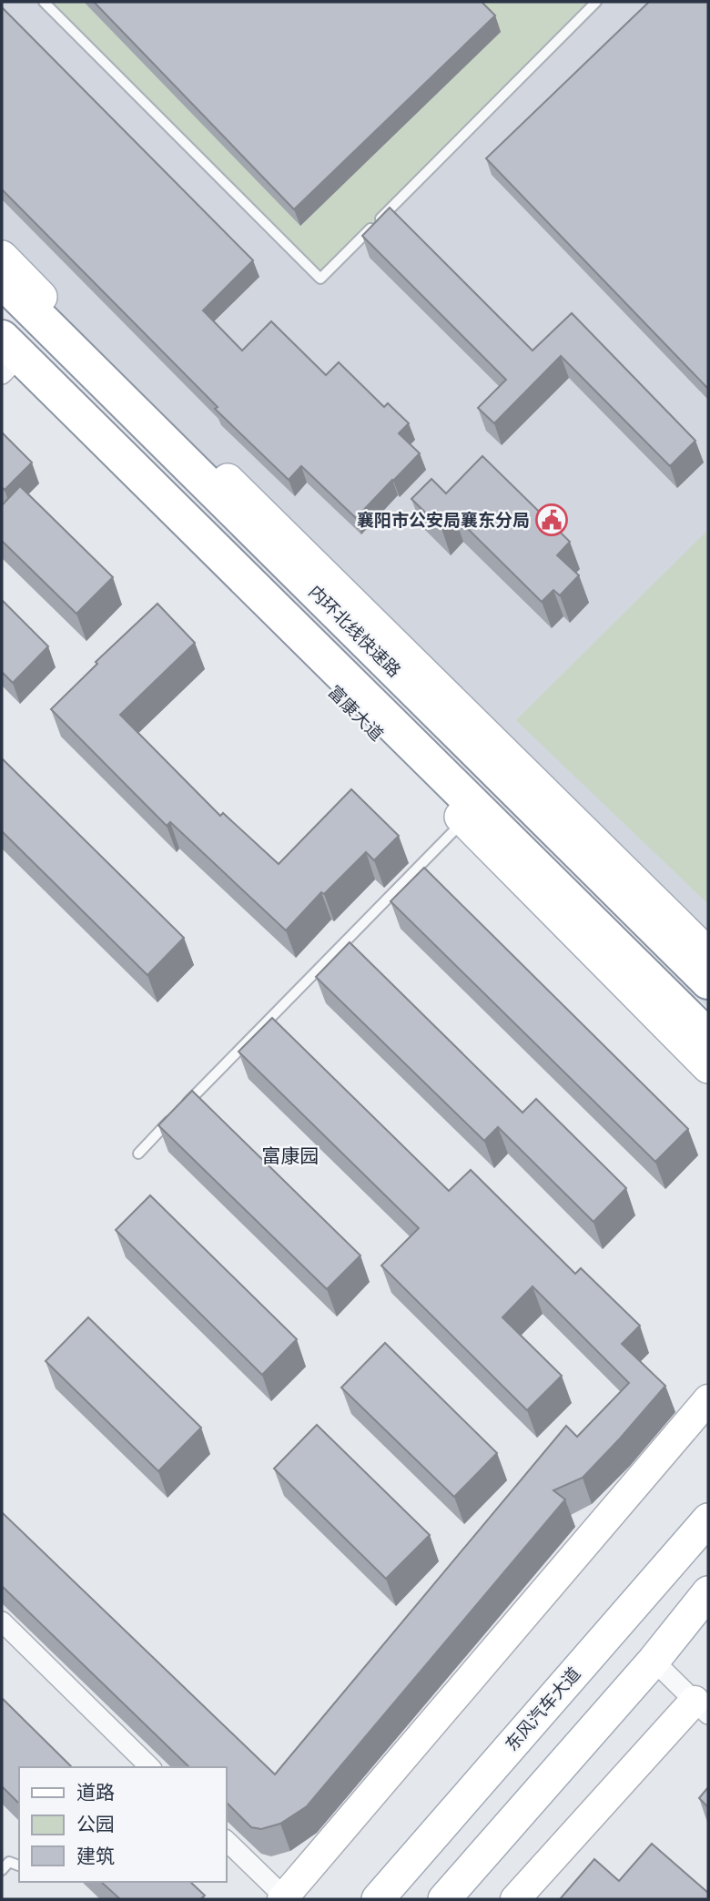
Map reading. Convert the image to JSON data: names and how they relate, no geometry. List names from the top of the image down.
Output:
{
  "streets": {
    "highway": ["内环北线快速路"],
    "main road": ["富康大道", "东风汽车大道"]
  },
  "districts": ["富康园"],
  "places": {
    "public building": ["襄阳市公安局襄东分局"]
  },
  "legend": ["道路", "公园", "建筑"]
}
